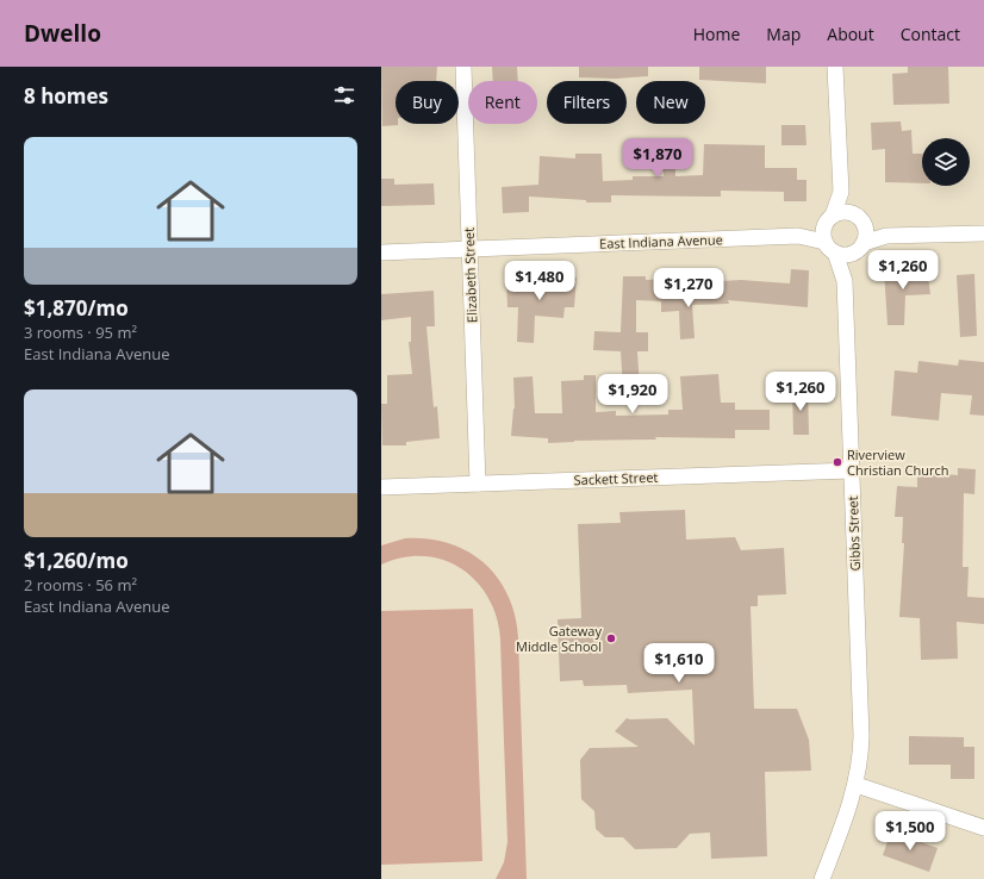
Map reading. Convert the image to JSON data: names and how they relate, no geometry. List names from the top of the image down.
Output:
{
  "streets": {
    "street": [
      "East Indiana Avenue",
      "Elizabeth Street",
      "Sackett Street",
      "Gibbs Street"
    ]
  },
  "crossings": [
    ["East Indiana Avenue", "Elizabeth Street"],
    ["East Indiana Avenue", "Gibbs Street"],
    ["Elizabeth Street", "Sackett Street"],
    ["Sackett Street", "Gibbs Street"]
  ],
  "places": ["Riverview Christian Church", "Gateway Middle School"],
  "page": {
    "header": "Dwello",
    "nav": [
      "Home",
      "Map",
      "About",
      "Contact"
    ],
    "heading": "8 homes",
    "chip": [
      "Buy",
      "Rent",
      "Filters",
      "New"
    ],
    "list": [
      {
        "name": "$1,870/mo",
        "note": "3 rooms · 95 m² · East Indiana Avenue"
      },
      {
        "name": "$1,260/mo",
        "note": "2 rooms · 56 m² · East Indiana Avenue"
      }
    ],
    "price": [
      "$1,870",
      "$1,260",
      "$1,480",
      "$1,270",
      "$1,260",
      "$1,920",
      "$1,610",
      "$1,500"
    ]
  }
}
